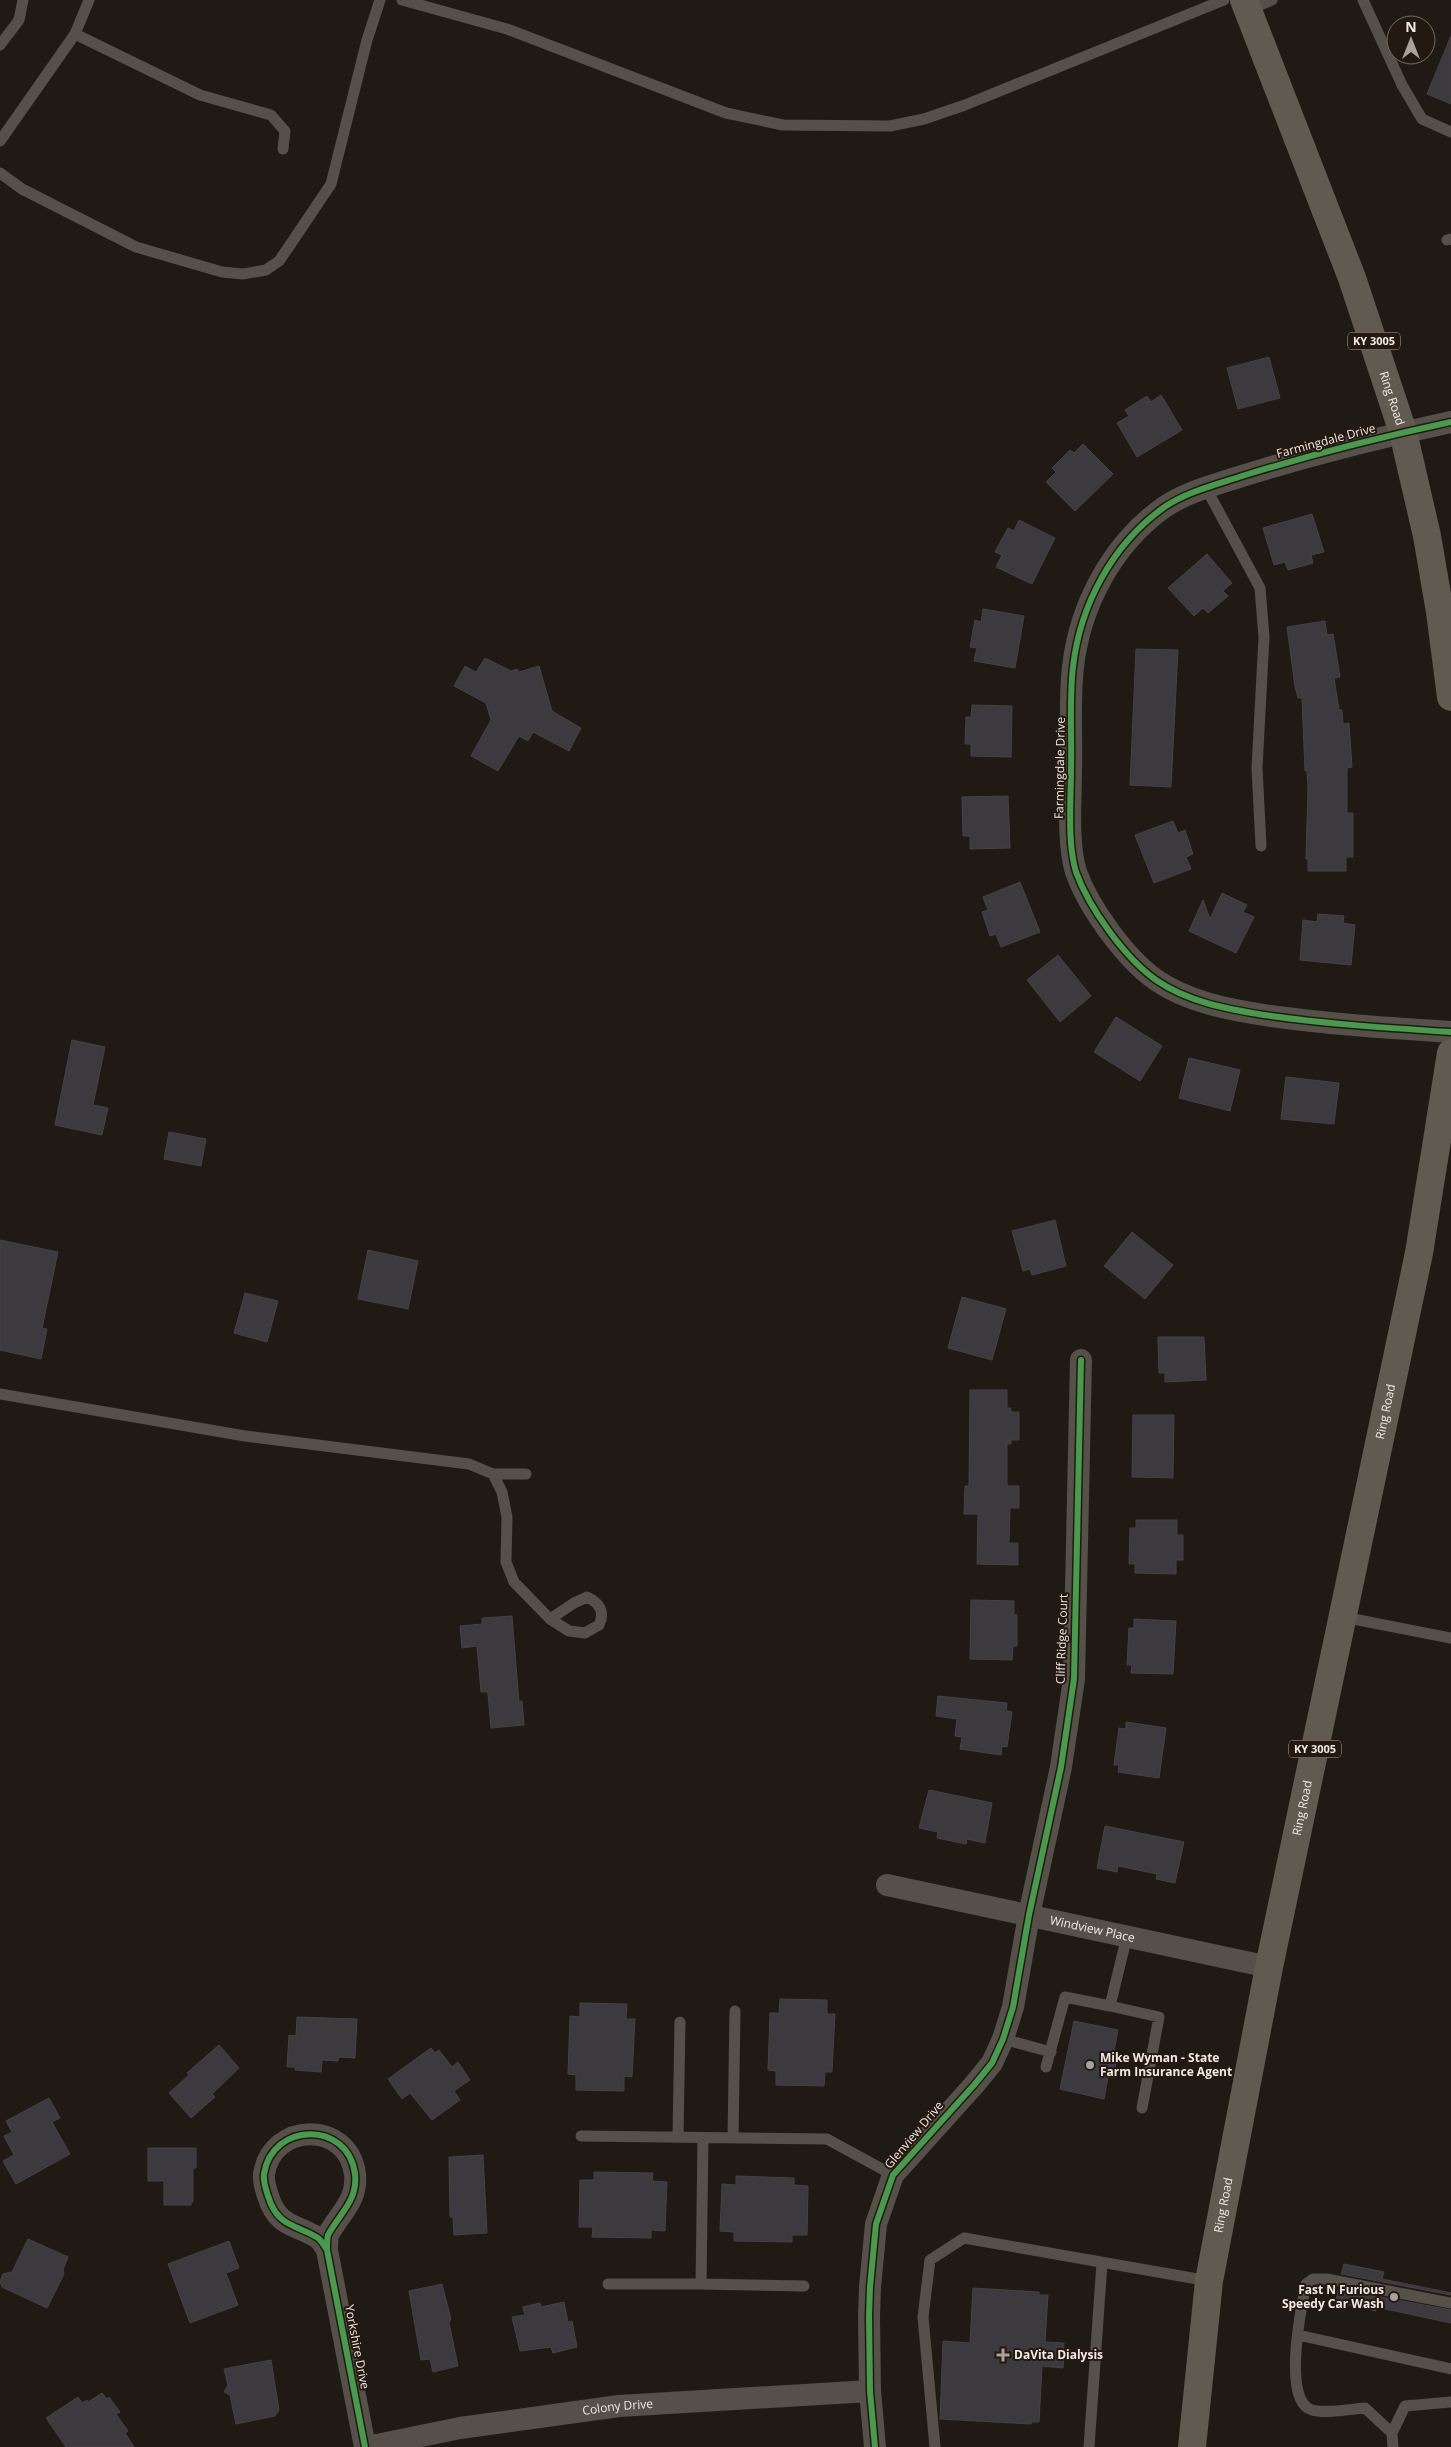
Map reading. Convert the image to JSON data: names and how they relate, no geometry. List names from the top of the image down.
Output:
{
  "streets": {
    "main road": ["KY 3005", "Ring Road"],
    "street": [
      "Farmingdale Drive",
      "Cliff Ridge Court",
      "Windview Place",
      "Glenview Drive",
      "Yorkshire Drive",
      "Colony Drive"
    ]
  },
  "crossings": [
    ["Ring Road", "Farmingdale Drive"],
    ["Ring Road", "Windview Place"],
    ["Cliff Ridge Court", "Windview Place"],
    ["Cliff Ridge Court", "Glenview Drive"],
    ["Windview Place", "Glenview Drive"],
    ["Glenview Drive", "Colony Drive"],
    ["Yorkshire Drive", "Colony Drive"]
  ],
  "places": {
    "other": ["Mike Wyman - State Farm Insurance Agent", "Fast N Furious Speedy Car Wash"],
    "health": ["DaVita Dialysis"]
  },
  "north": "top"
}
